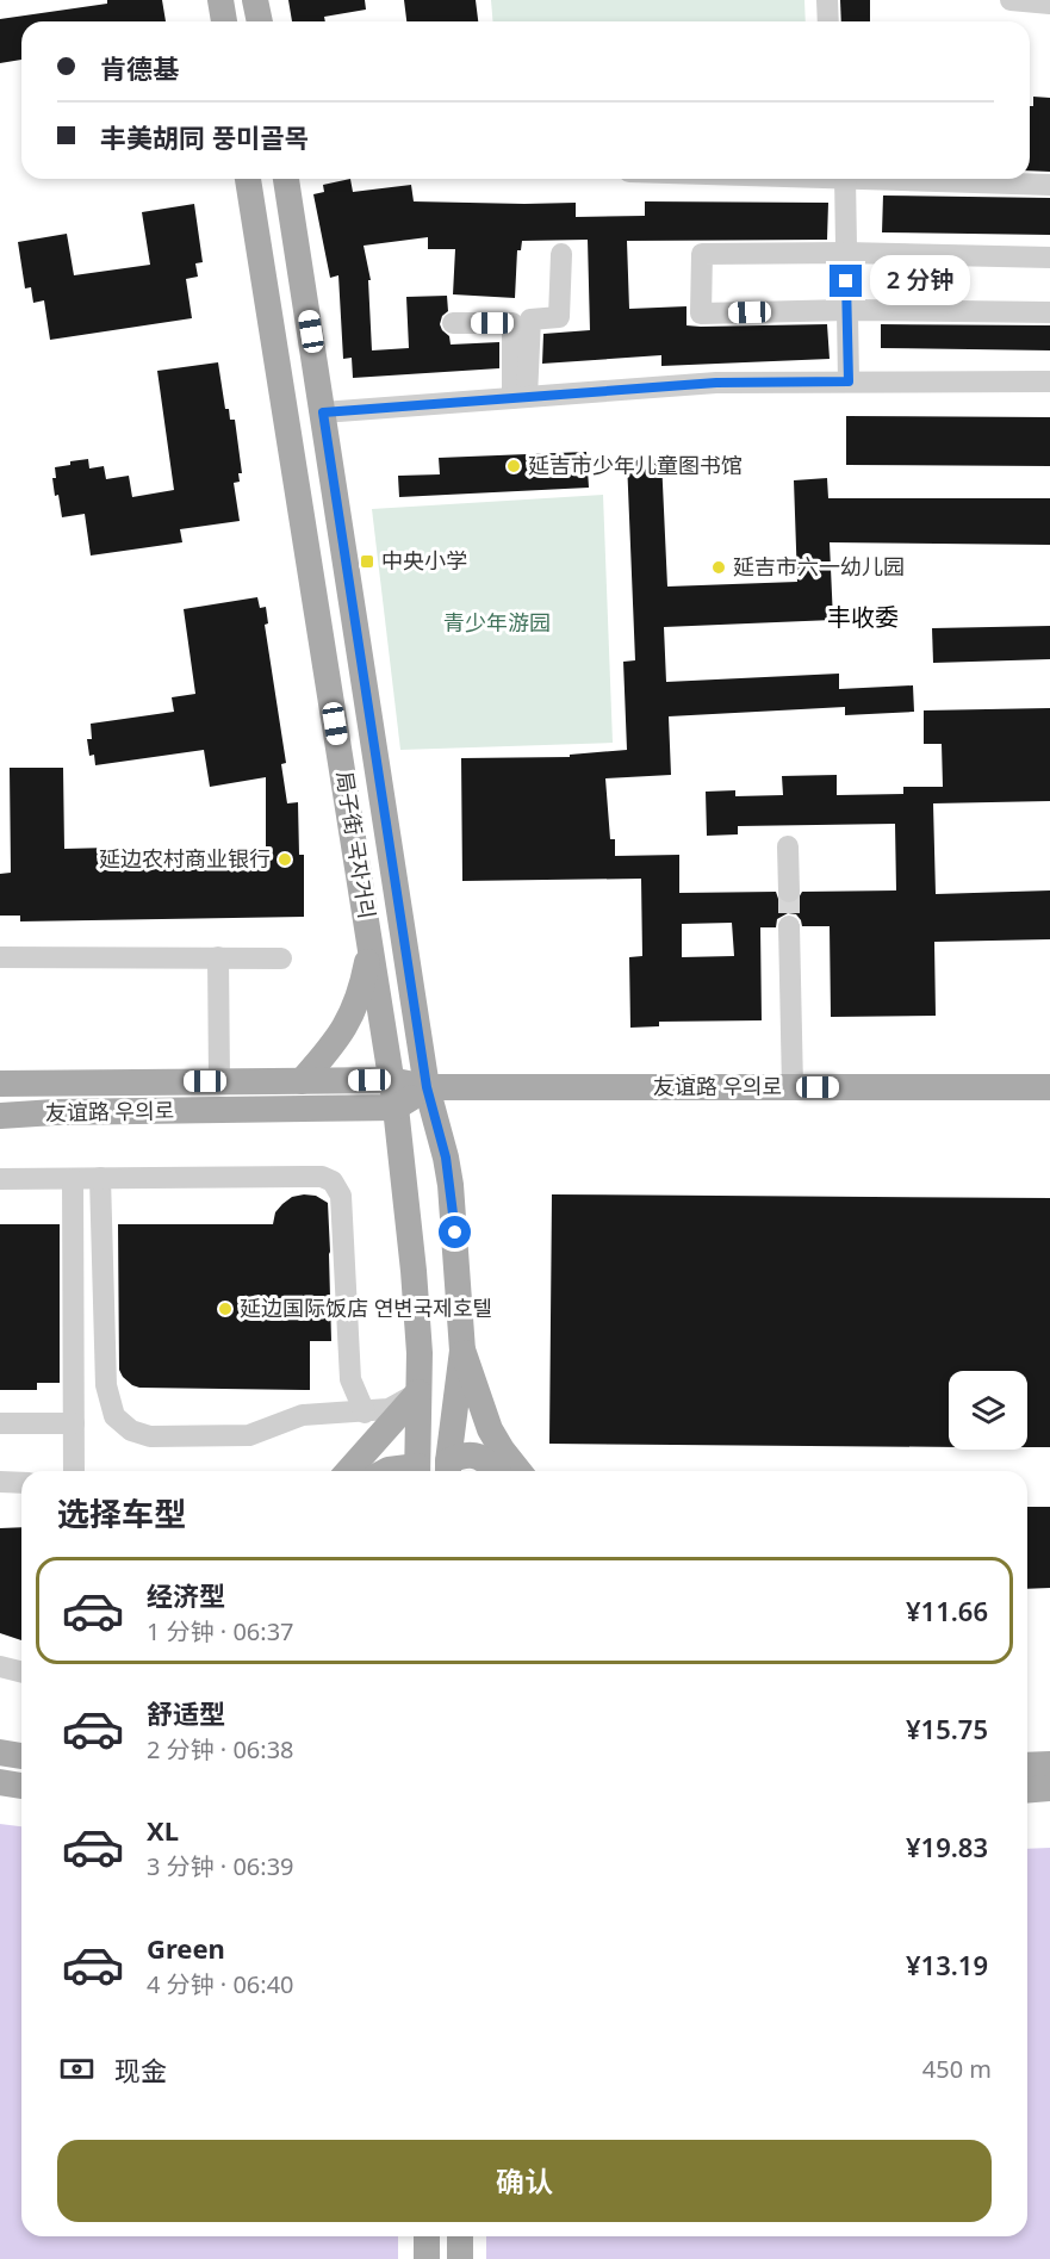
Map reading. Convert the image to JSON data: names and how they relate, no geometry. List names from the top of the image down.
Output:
{
  "streets": {
    "main road": ["局子街 국자거리", "友谊路 우의로"]
  },
  "crossings": [
    ["局子街 국자거리", "友谊路 우의로"]
  ],
  "districts": ["丰收委"],
  "parks": ["青少年游园"],
  "places": {
    "other": [
      "延吉市少年儿童图书馆",
      "延吉市六一幼儿园",
      "延边农村商业银行",
      "延边国际饭店 연변국제호텔"
    ],
    "transit": ["中央小学"]
  },
  "page": {
    "banner": ["肯德基", "丰美胡同 풍미골목"],
    "bubble": "2 分钟",
    "heading": "选择车型",
    "list": [
      {
        "name": "经济型",
        "note": "1 分钟 · 06:37",
        "value": "¥11.66"
      },
      {
        "name": "舒适型",
        "note": "2 分钟 · 06:38",
        "value": "¥15.75"
      },
      {
        "name": "XL",
        "note": "3 分钟 · 06:39",
        "value": "¥19.83"
      },
      {
        "name": "Green",
        "note": "4 分钟 · 06:40",
        "value": "¥13.19"
      }
    ],
    "pay": ["现金", "450 m"],
    "buttons": "确认"
  }
}
